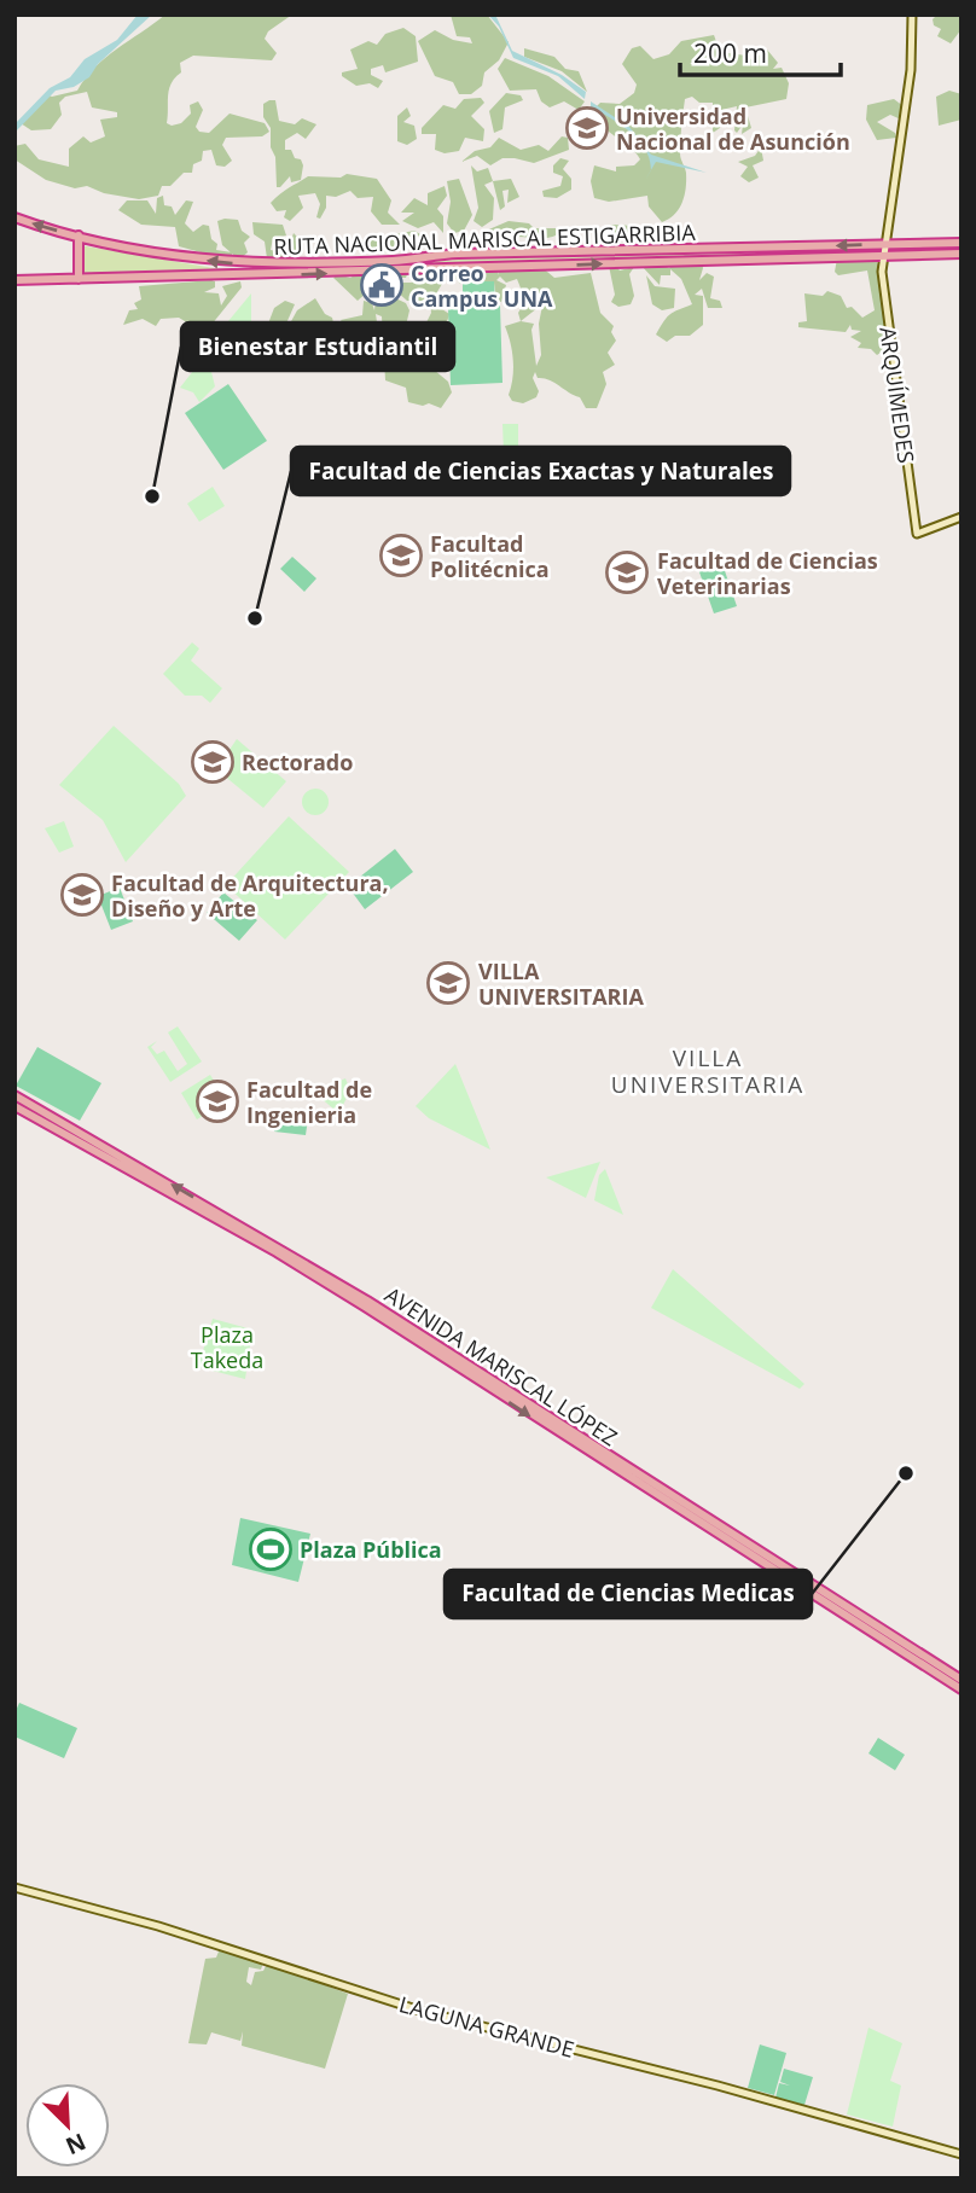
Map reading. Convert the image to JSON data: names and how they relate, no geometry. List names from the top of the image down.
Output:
{
  "streets": {
    "highway": ["RUTA NACIONAL MARISCAL ESTIGARRIBIA", "AVENIDA MARISCAL LÓPEZ"],
    "main road": ["ARQUÍMEDES", "LAGUNA GRANDE"]
  },
  "crossings": [
    ["RUTA NACIONAL MARISCAL ESTIGARRIBIA", "ARQUÍMEDES"]
  ],
  "districts": ["VILLA UNIVERSITARIA"],
  "parks": ["Plaza Takeda"],
  "places": {
    "school or university": [
      "Universidad Nacional de Asunción",
      "Facultad Politécnica",
      "Facultad de Ciencias Veterinarias",
      "Rectorado",
      "Facultad de Arquitectura, Diseño y Arte",
      "VILLA UNIVERSITARIA",
      "Facultad de Ingenieria"
    ],
    "public building": ["Correo Campus UNA"],
    "other": ["Bienestar Estudiantil", "Facultad de Ciencias Exactas y Naturales", "Facultad de Ciencias Medicas"],
    "sports": ["Plaza Pública"]
  },
  "scale_bar": "200 m",
  "north": "bottom right"
}
